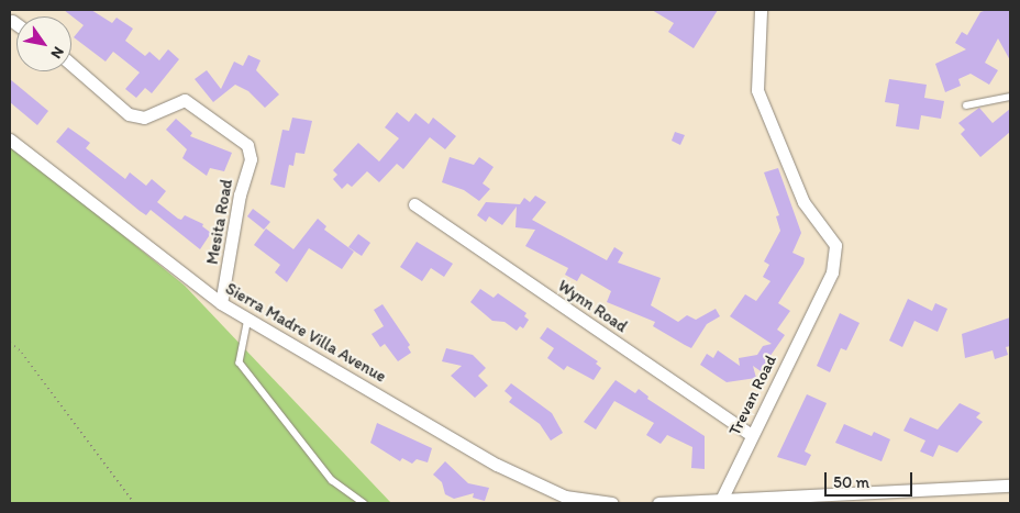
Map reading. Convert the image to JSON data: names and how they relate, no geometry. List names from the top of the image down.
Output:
{
  "streets": {
    "street": [
      "Mesita Road",
      "Wynn Road",
      "Sierra Madre Villa Avenue",
      "Trevan Road"
    ]
  },
  "crossings": [
    ["Mesita Road", "Sierra Madre Villa Avenue"],
    ["Wynn Road", "Trevan Road"]
  ],
  "scale_bar": "50 m",
  "north": "bottom right"
}
